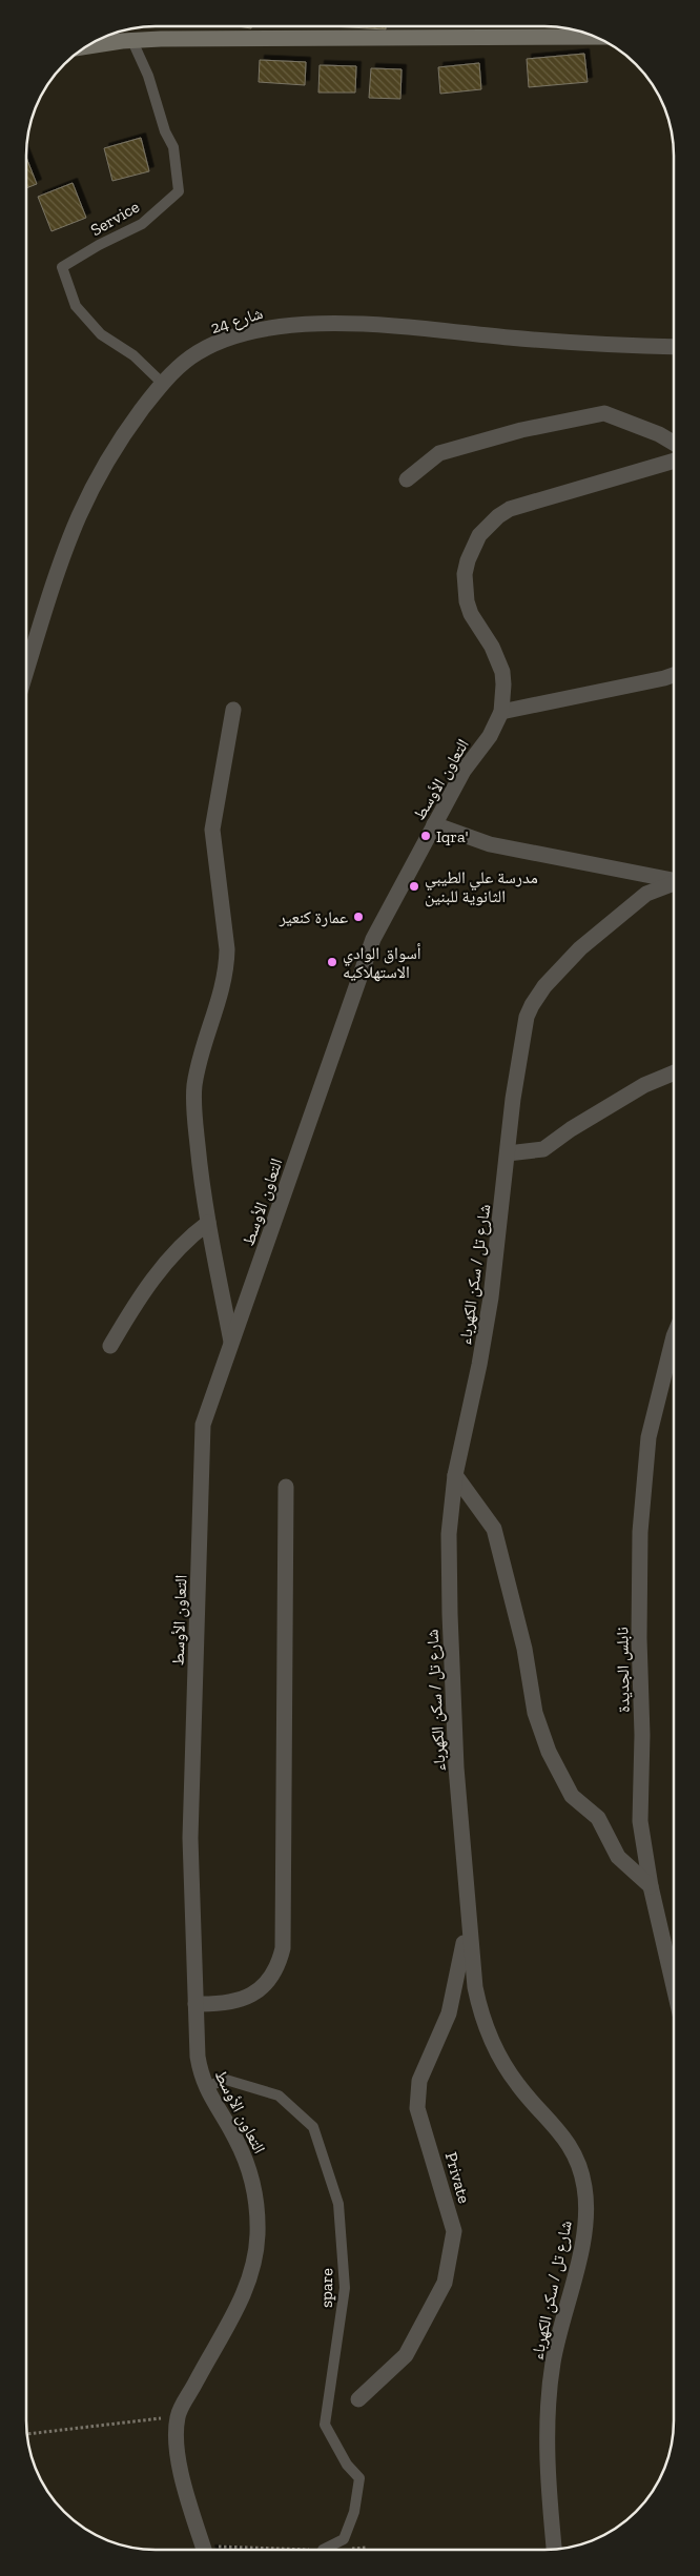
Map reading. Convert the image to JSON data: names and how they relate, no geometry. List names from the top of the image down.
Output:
{
  "streets": {
    "street": [
      "شارع 24",
      "التعاون الأوسط",
      "شارع تل / سكن الكهرباء",
      "نابلس الجديدة",
      "Private"
    ],
    "lane": ["Service", "spare"]
  },
  "crossings": [
    ["Service", "شارع 24"],
    ["التعاون الأوسط", "spare"]
  ],
  "places": [
    "Iqra'",
    "مدرسة علي الطيبي الثانوية للبنين",
    "عمارة كنعير",
    "أسواق الوادي الاستهلاكيه"
  ]
}
